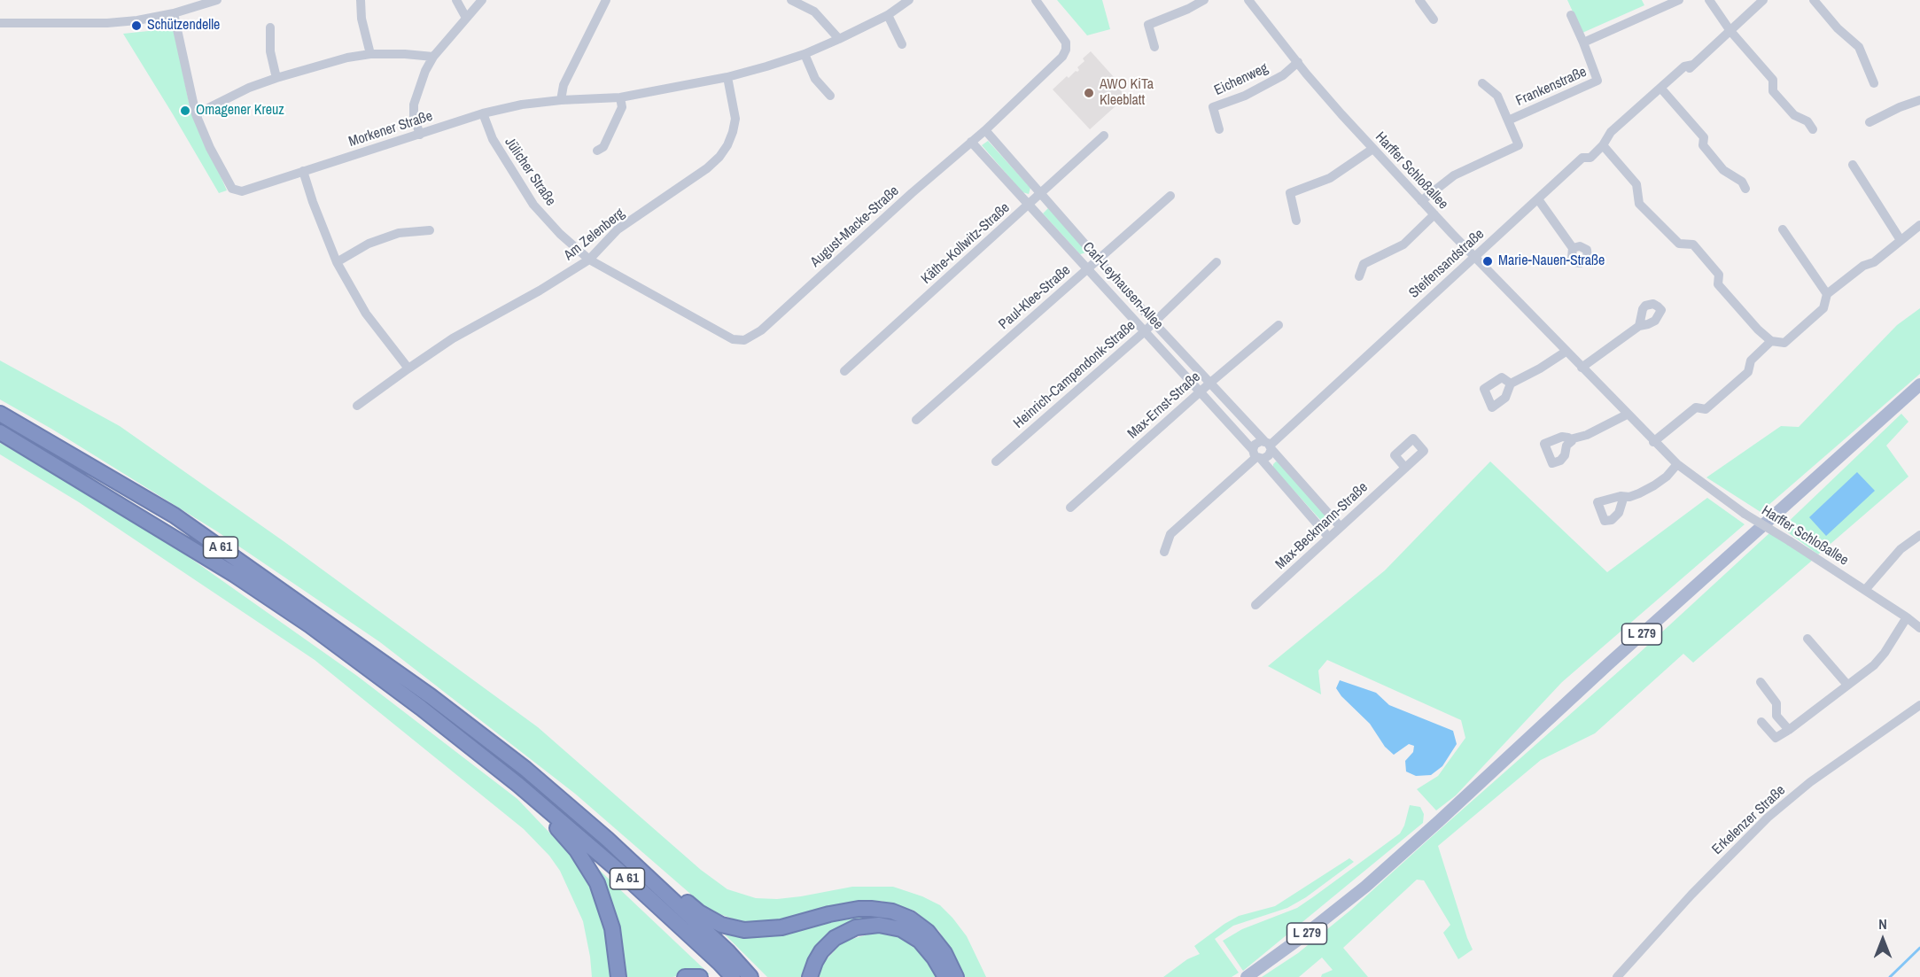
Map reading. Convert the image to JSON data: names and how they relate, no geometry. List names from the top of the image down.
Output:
{
  "streets": {
    "highway": ["A 61"],
    "main road": ["L 279"],
    "street": [
      "Eichenweg",
      "Frankenstraße",
      "Morkener Straße",
      "Harffer Schloßallee",
      "Jülicher Straße",
      "August-Macke-Straße",
      "Am Zelenberg",
      "Käthe-Kollwitz-Straße",
      "Steifensandstraße",
      "Carl-Leyhausen-Allee",
      "Paul-Klee-Straße",
      "Heinrich-Campendonk-Straße",
      "Max-Ernst-Straße",
      "Max-Beckmann-Straße",
      "Erkelenzer Straße"
    ]
  },
  "crossings": [
    ["Eichenweg", "Harffer Schloßallee"],
    ["Morkener Straße", "Jülicher Straße"],
    ["Morkener Straße", "Am Zelenberg"],
    ["Harffer Schloßallee", "Steifensandstraße"],
    ["Jülicher Straße", "August-Macke-Straße"],
    ["Jülicher Straße", "Am Zelenberg"],
    ["August-Macke-Straße", "Am Zelenberg"],
    ["August-Macke-Straße", "Carl-Leyhausen-Allee"],
    ["Käthe-Kollwitz-Straße", "Carl-Leyhausen-Allee"],
    ["Steifensandstraße", "Carl-Leyhausen-Allee"],
    ["Carl-Leyhausen-Allee", "Paul-Klee-Straße"],
    ["Carl-Leyhausen-Allee", "Heinrich-Campendonk-Straße"],
    ["Carl-Leyhausen-Allee", "Max-Ernst-Straße"],
    ["Carl-Leyhausen-Allee", "Max-Beckmann-Straße"]
  ],
  "places": [
    "Schützendelle",
    "AWO KiTa Kleeblatt",
    "Omagener Kreuz",
    "Marie-Nauen-Straße"
  ],
  "north": "top"
}
